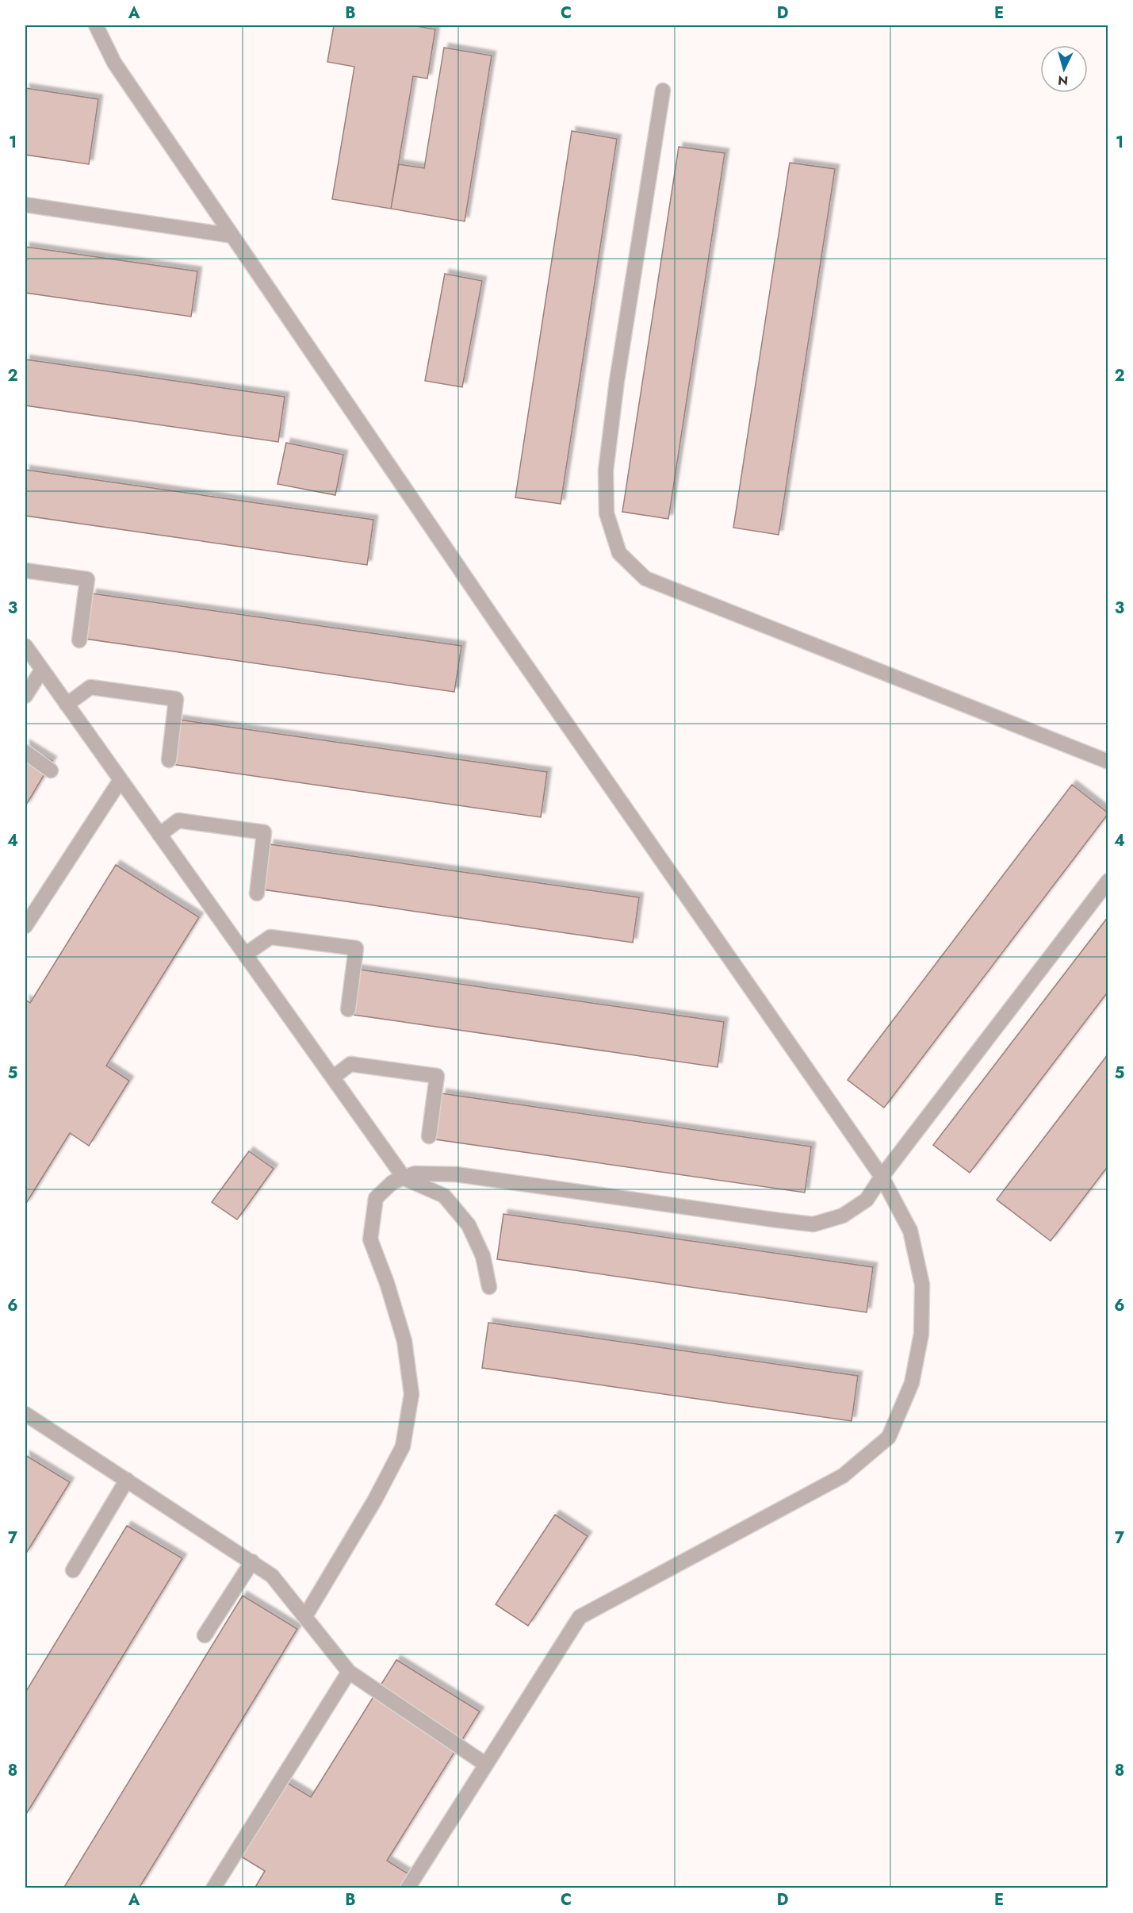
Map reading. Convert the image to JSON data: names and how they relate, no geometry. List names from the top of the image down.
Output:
{
  "north": "bottom",
  "grid": {
    "columns": [
      "A",
      "B",
      "C",
      "D",
      "E"
    ],
    "rows": [
      "1",
      "2",
      "3",
      "4",
      "5",
      "6",
      "7",
      "8"
    ]
  }
}
